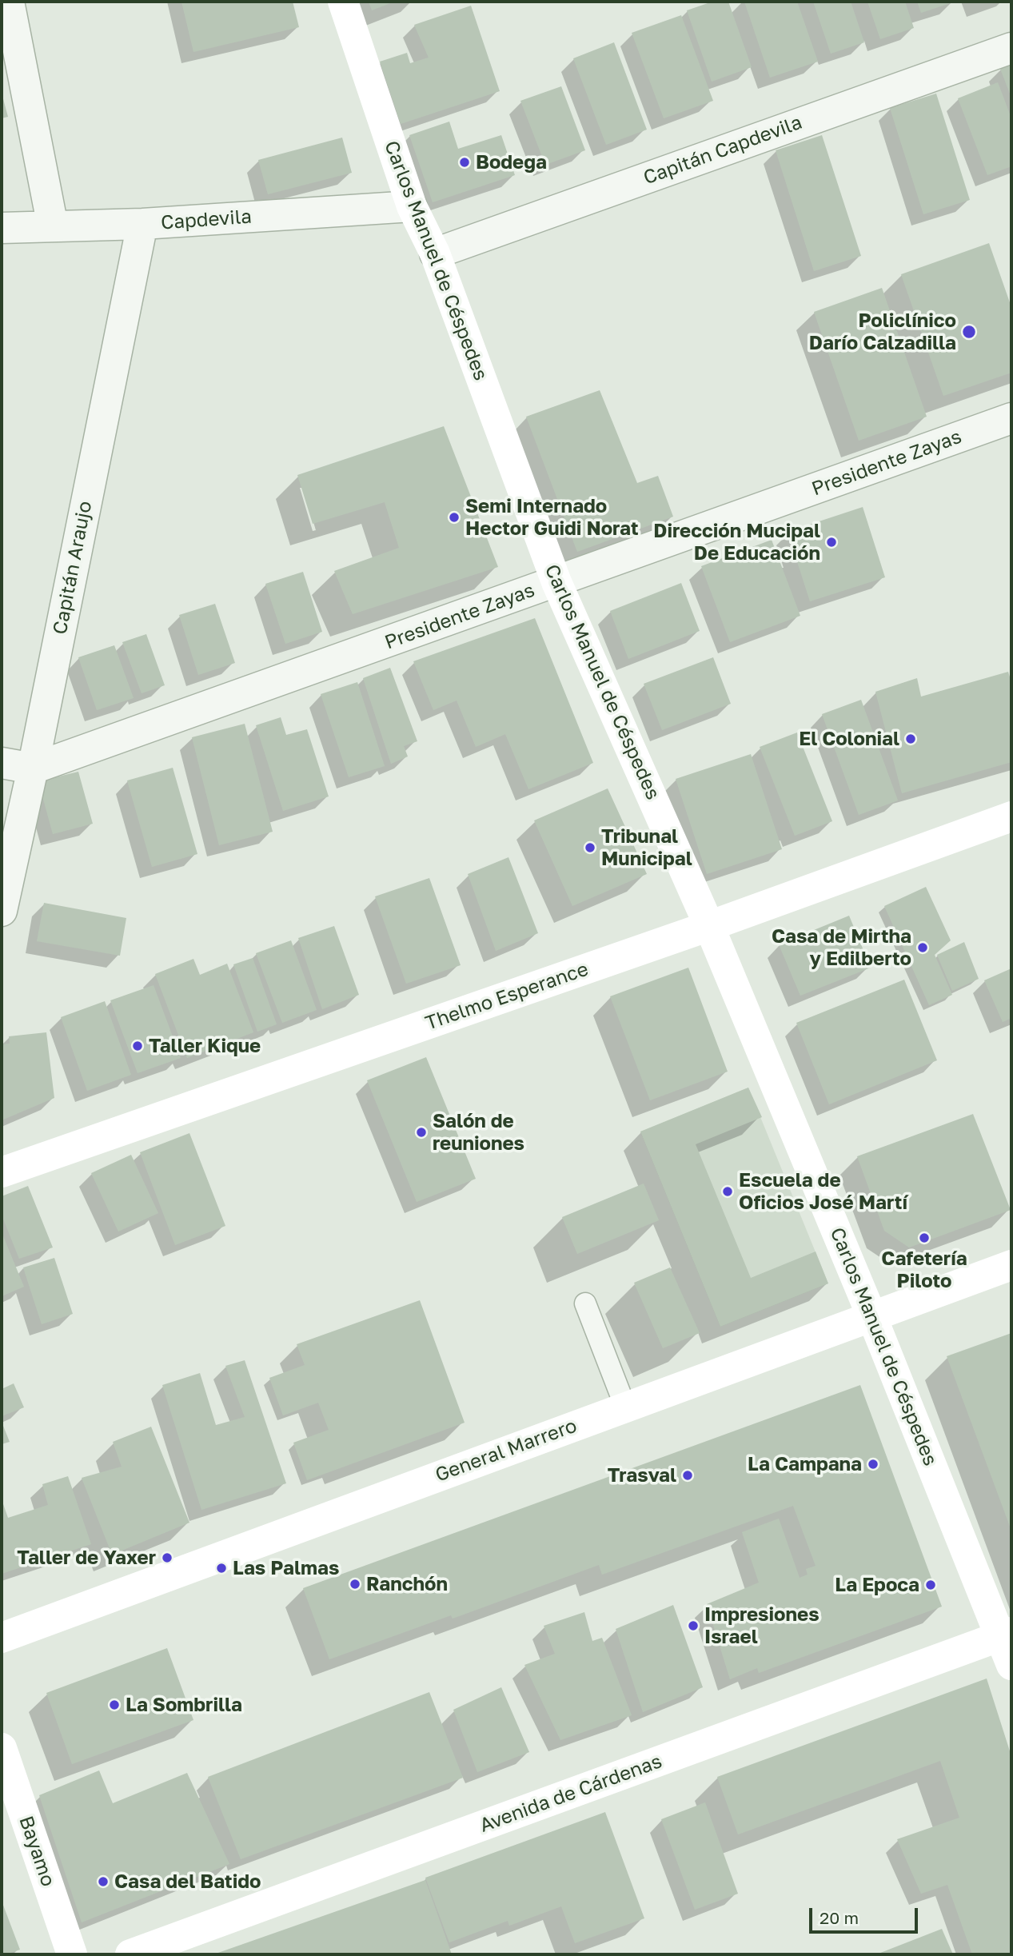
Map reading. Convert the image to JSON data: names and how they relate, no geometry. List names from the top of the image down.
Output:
{
  "streets": {
    "main road": [
      "Carlos Manuel de Céspedes",
      "Thelmo Esperance",
      "General Marrero",
      "Avenida de Cárdenas",
      "Bayamo"
    ],
    "street": [
      "Capitán Capdevila",
      "Capdevila",
      "Presidente Zayas",
      "Capitán Araujo"
    ]
  },
  "crossings": [
    ["Capitán Capdevila", "Carlos Manuel de Céspedes"],
    ["Capdevila", "Carlos Manuel de Céspedes"],
    ["Capdevila", "Capitán Araujo"],
    ["Carlos Manuel de Céspedes", "Presidente Zayas"],
    ["Carlos Manuel de Céspedes", "Thelmo Esperance"],
    ["Carlos Manuel de Céspedes", "General Marrero"],
    ["Carlos Manuel de Céspedes", "Avenida de Cárdenas"],
    ["Presidente Zayas", "Capitán Araujo"]
  ],
  "places": [
    "Bodega",
    "Policlínico Darío Calzadilla",
    "Semi Internado Hector Guidi Norat",
    "Dirección Mucipal De Educación",
    "El Colonial",
    "Tribunal Municipal",
    "Casa de Mirtha y Edilberto",
    "Taller Kique",
    "Salón de reuniones",
    "Escuela de Oficios José Martí",
    "Cafetería Piloto",
    "La Campana",
    "Trasval",
    "Taller de Yaxer",
    "Las Palmas",
    "Ranchón",
    "La Epoca",
    "Impresiones Israel",
    "La Sombrilla",
    "Casa del Batido"
  ],
  "scale_bar": "20 m"
}
